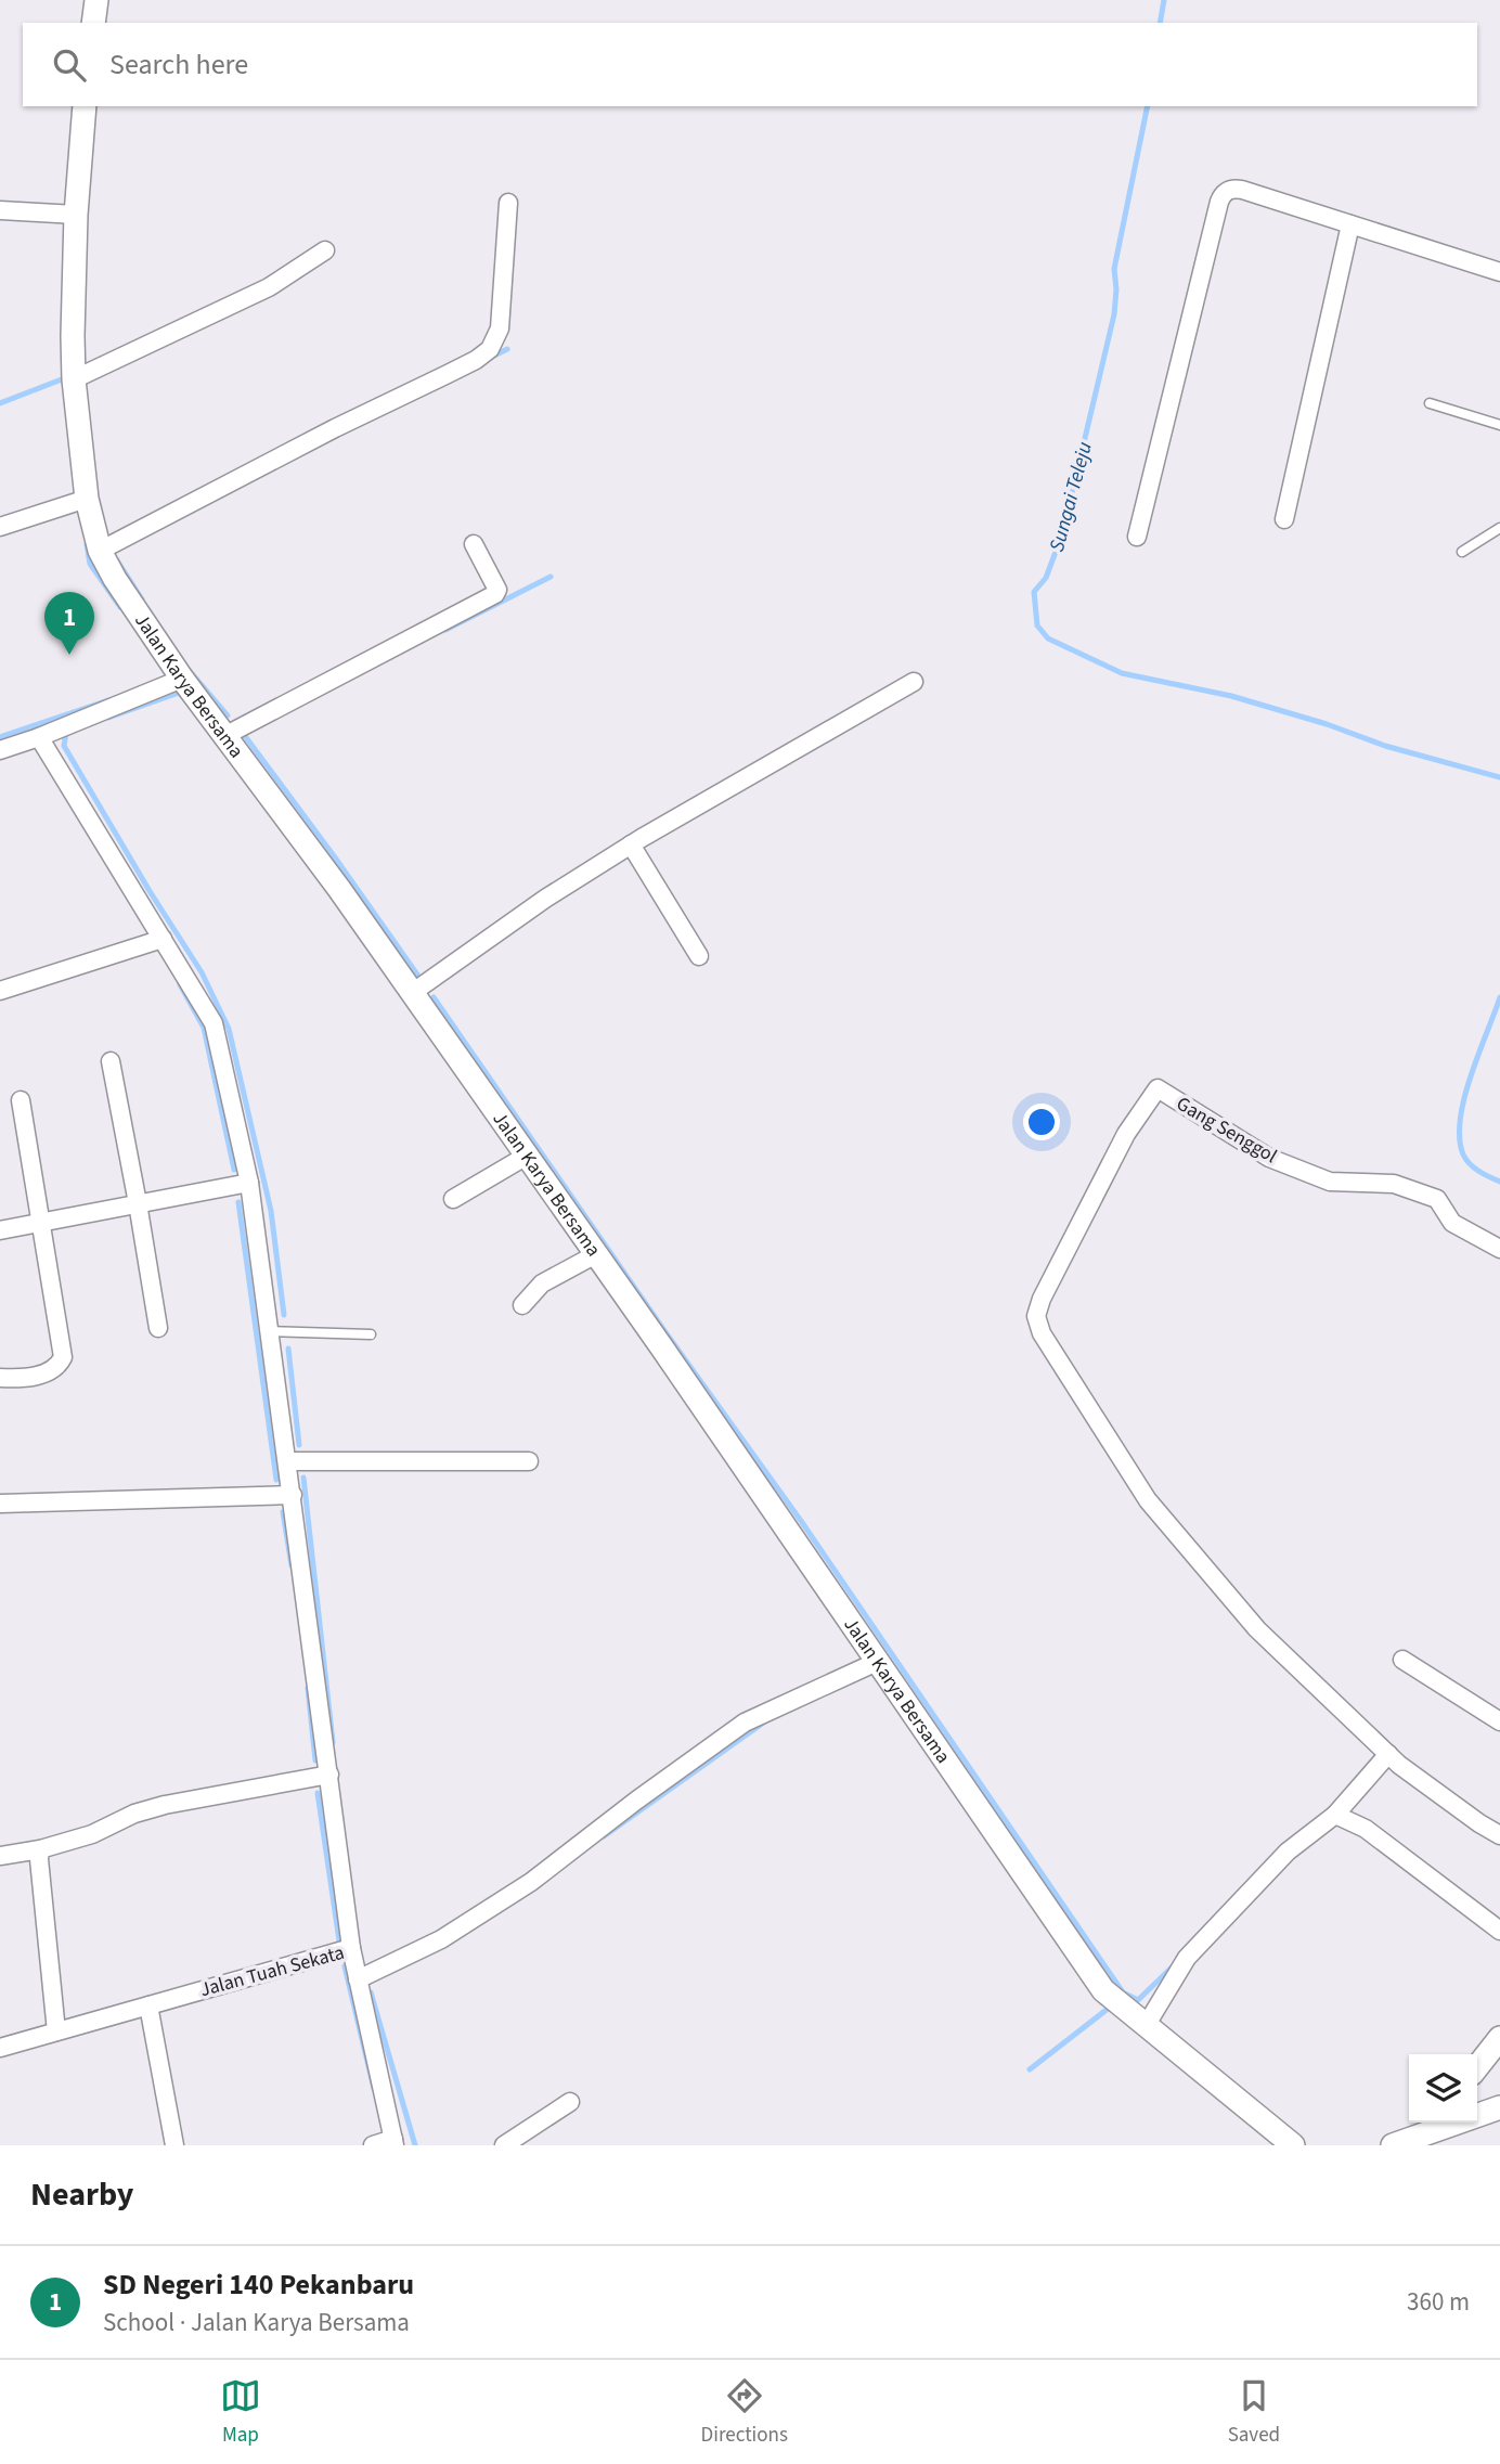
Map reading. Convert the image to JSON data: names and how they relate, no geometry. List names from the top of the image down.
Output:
{
  "streets": {
    "street": ["Jalan Karya Bersama", "Gang Senggol", "Jalan Tuah Sekata"]
  },
  "water": ["Sungai Teleju"],
  "page": {
    "search": "Search here",
    "pins": "1",
    "heading": "Nearby",
    "list": [
      {
        "mark": "1",
        "name": "SD Negeri 140 Pekanbaru",
        "note": "School · Jalan Karya Bersama",
        "value": "360 m"
      }
    ],
    "nav": ["Map", "Directions", "Saved"]
  }
}
